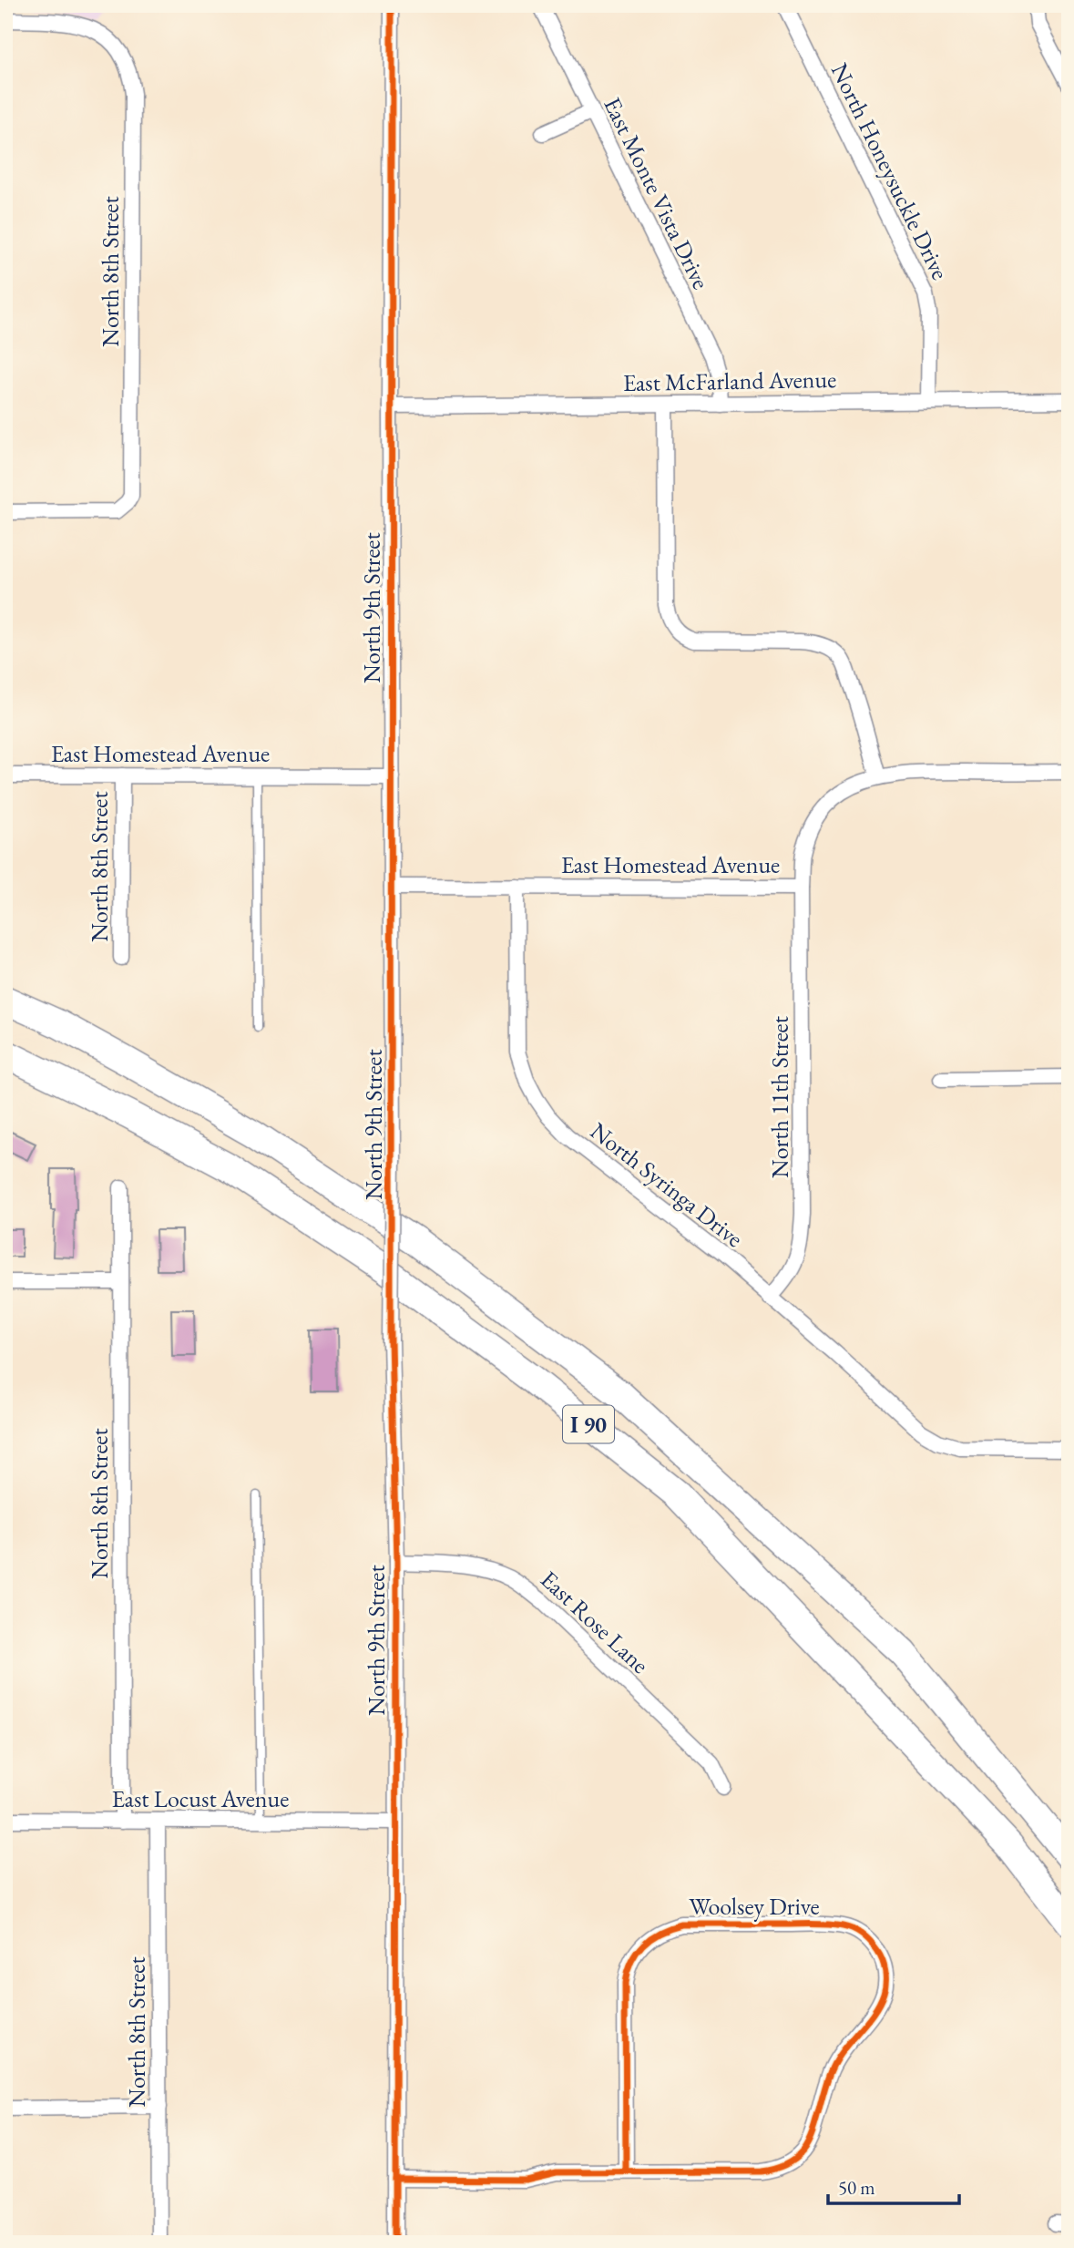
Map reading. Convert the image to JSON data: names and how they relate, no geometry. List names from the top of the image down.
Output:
{
  "streets": {
    "highway": ["I 90"],
    "street": [
      "North Honeysuckle Drive",
      "East Monte Vista Drive",
      "North 8th Street",
      "East McFarland Avenue",
      "North 9th Street",
      "East Homestead Avenue",
      "North 11th Street",
      "North Syringa Drive",
      "East Rose Lane",
      "East Locust Avenue",
      "Woolsey Drive"
    ]
  },
  "crossings": [
    ["North Honeysuckle Drive", "East McFarland Avenue"],
    ["East Monte Vista Drive", "East McFarland Avenue"],
    ["North 8th Street", "East Homestead Avenue"],
    ["North 8th Street", "East Locust Avenue"],
    ["East McFarland Avenue", "North 9th Street"],
    ["North 9th Street", "East Homestead Avenue"],
    ["North 9th Street", "East Rose Lane"],
    ["North 9th Street", "East Locust Avenue"],
    ["North 9th Street", "Woolsey Drive"],
    ["East Homestead Avenue", "North 11th Street"],
    ["East Homestead Avenue", "North Syringa Drive"],
    ["North 11th Street", "North Syringa Drive"]
  ],
  "scale_bar": "50 m"
}
